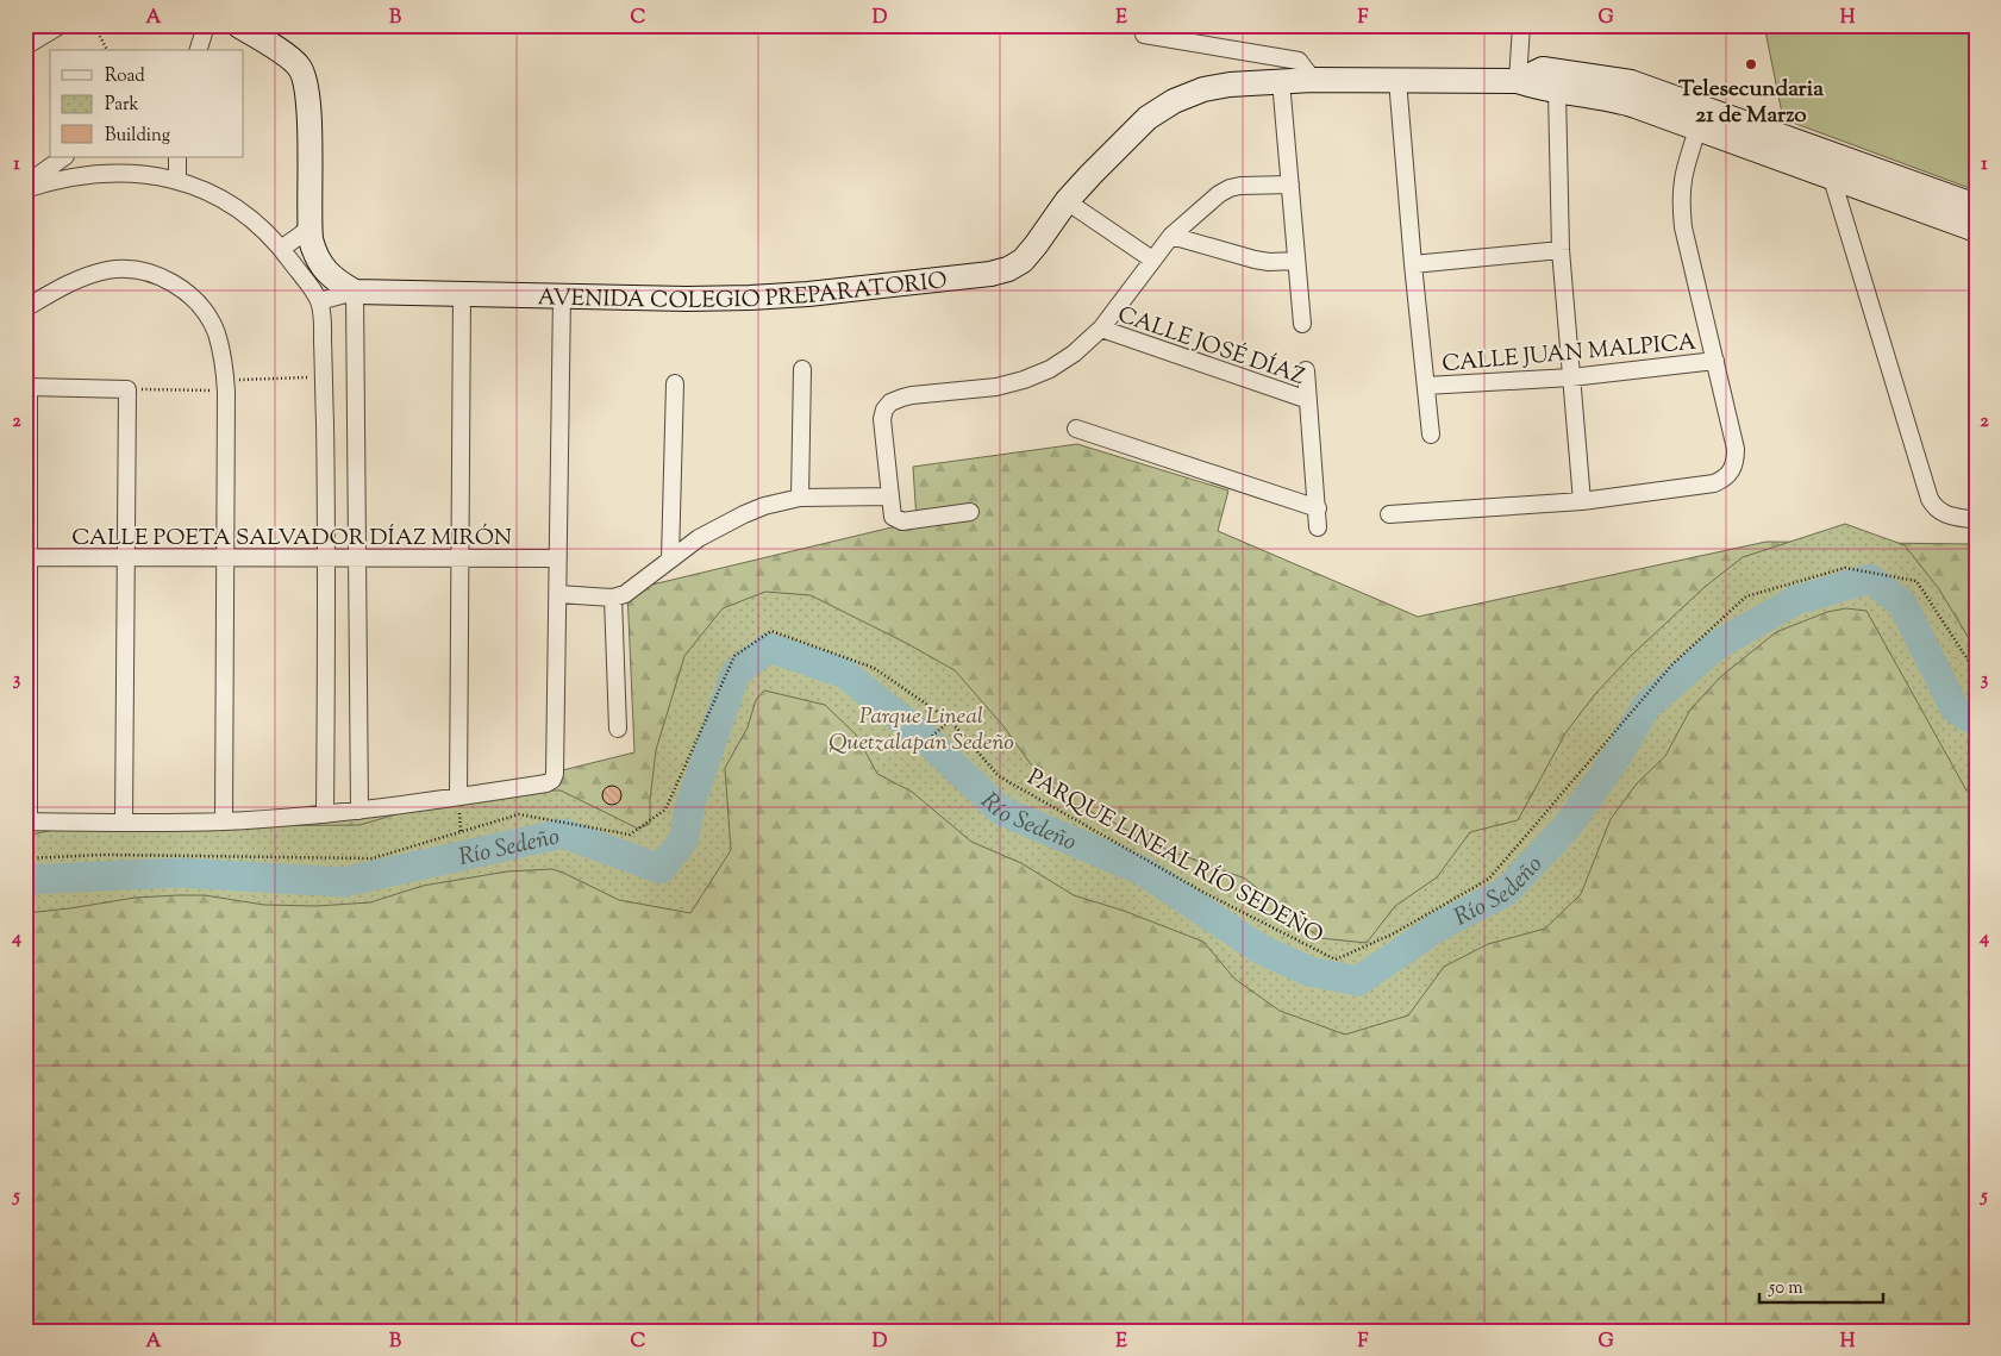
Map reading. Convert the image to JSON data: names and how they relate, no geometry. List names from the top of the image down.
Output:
{
  "streets": {
    "street": [
      "AVENIDA COLEGIO PREPARATORIO",
      "CALLE JOSÉ DÍAZ",
      "CALLE JUAN MALPICA",
      "CALLE POETA SALVADOR DÍAZ MIRÓN"
    ],
    "path": ["PARQUE LINEAL RÍO SEDEÑO"]
  },
  "water": ["Río Sedeño"],
  "parks": ["Parque Lineal Quetzalapan Sedeño"],
  "places": ["Telesecundaria 21 de Marzo"],
  "legend": ["Road", "Park", "Building"],
  "scale_bar": "50 m",
  "grid": {
    "columns": [
      "A",
      "B",
      "C",
      "D",
      "E",
      "F",
      "G",
      "H"
    ],
    "rows": [
      "1",
      "2",
      "3",
      "4",
      "5"
    ]
  }
}
